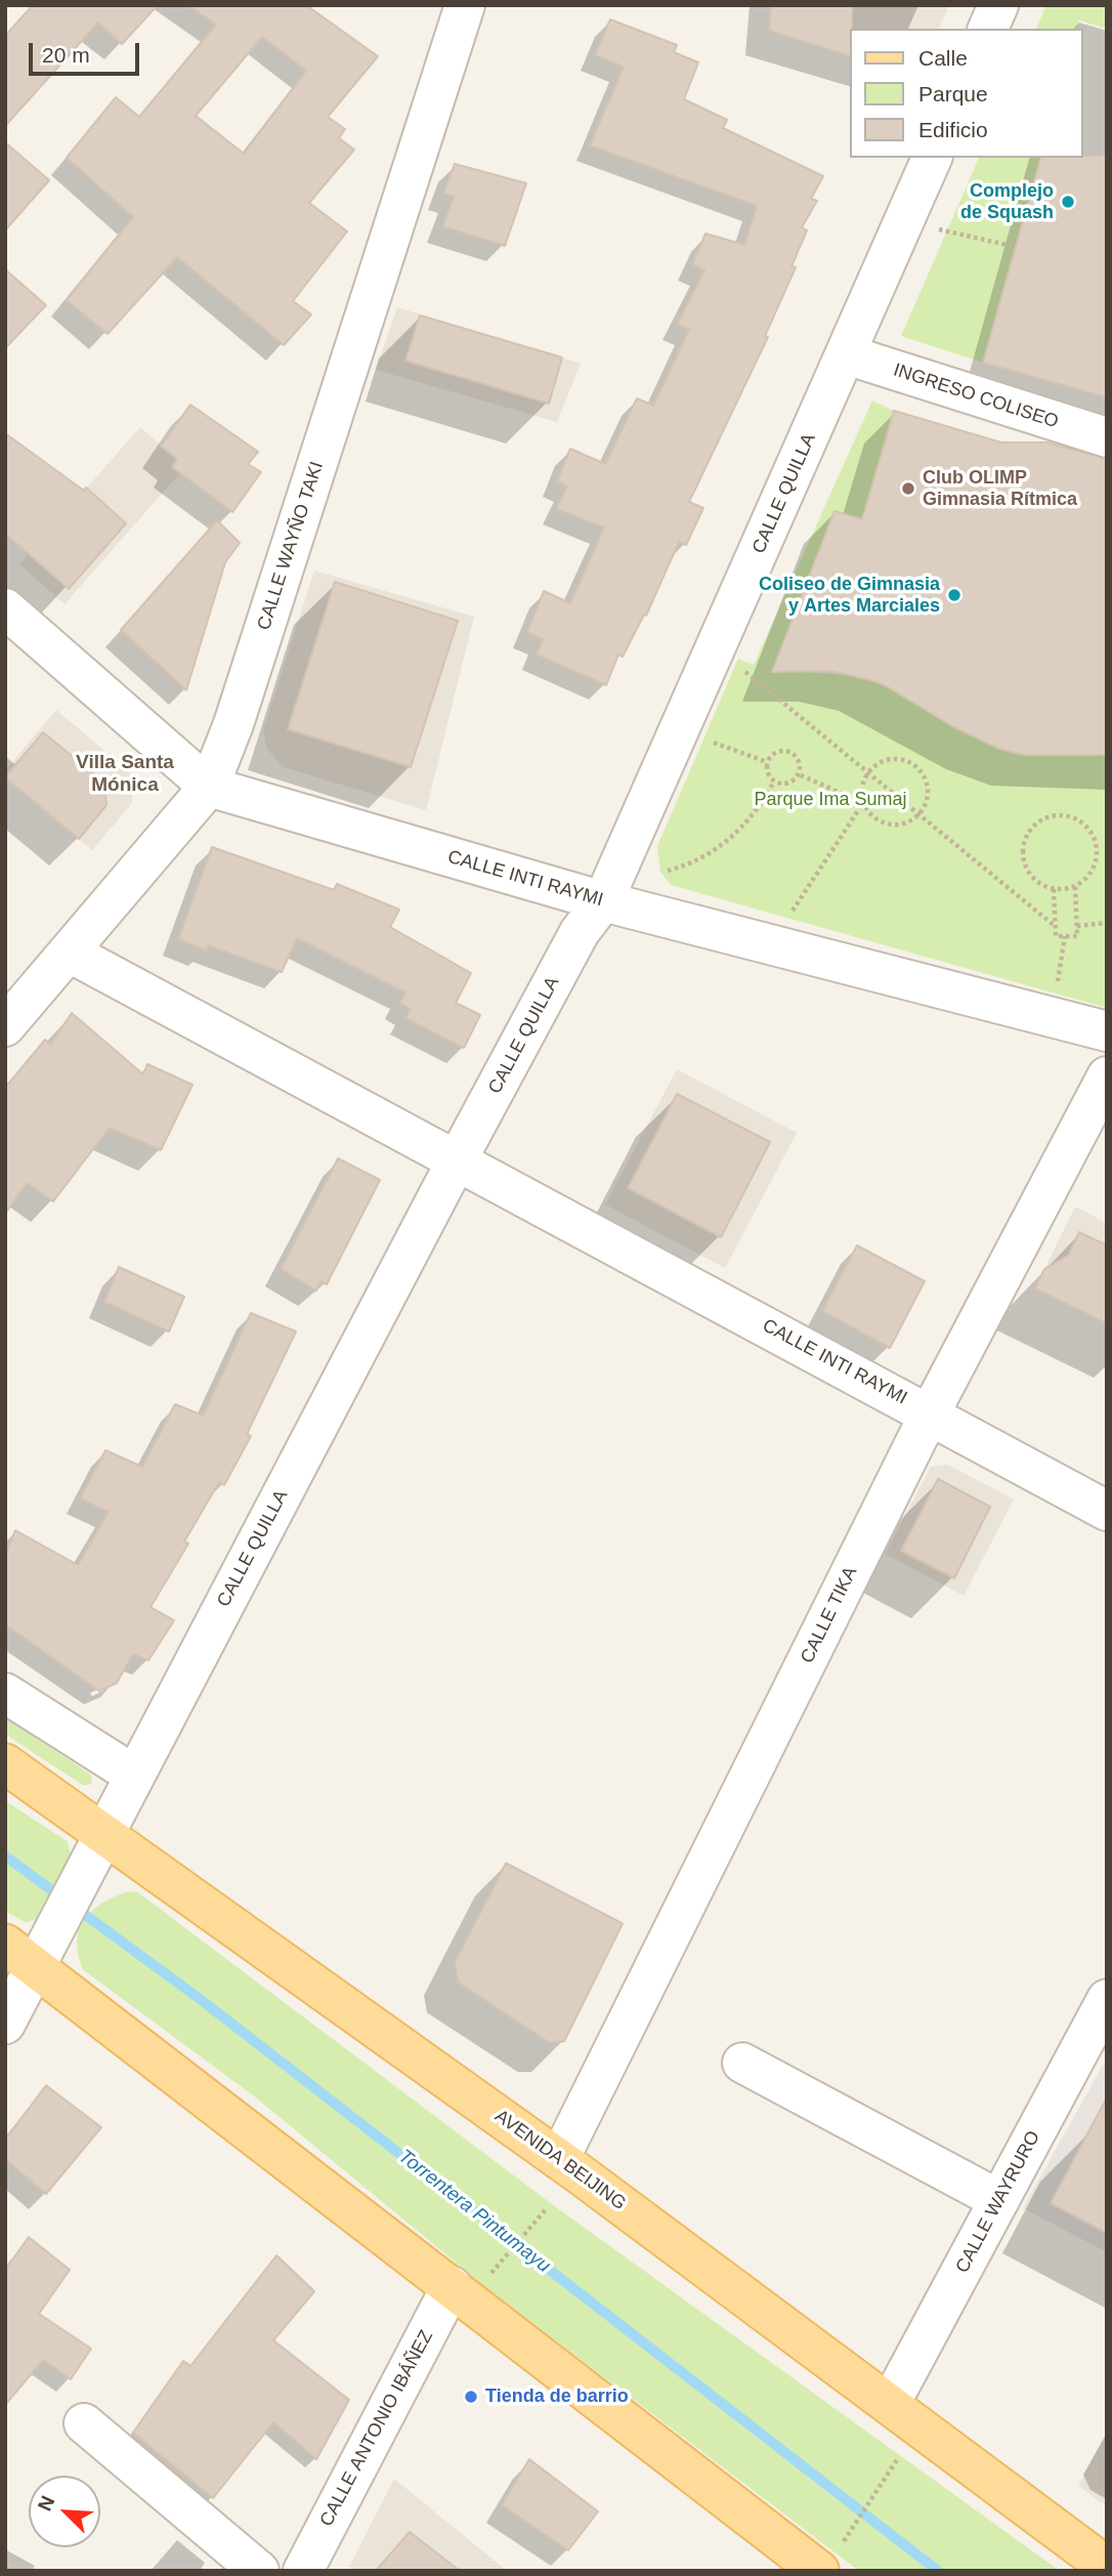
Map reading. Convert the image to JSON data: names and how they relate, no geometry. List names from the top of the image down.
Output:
{
  "streets": {
    "main road": ["AVENIDA BEIJING"],
    "street": [
      "INGRESO COLISEO",
      "CALLE QUILLA",
      "CALLE WAYÑO TAKI",
      "CALLE INTI RAYMI",
      "CALLE TIKA",
      "CALLE WAYRURO",
      "CALLE ANTONIO IBÁÑEZ"
    ]
  },
  "crossings": [
    ["INGRESO COLISEO", "CALLE QUILLA"],
    ["CALLE QUILLA", "CALLE INTI RAYMI"],
    ["CALLE QUILLA", "AVENIDA BEIJING"],
    ["CALLE WAYÑO TAKI", "CALLE INTI RAYMI"],
    ["CALLE INTI RAYMI", "CALLE TIKA"],
    ["CALLE TIKA", "AVENIDA BEIJING"],
    ["AVENIDA BEIJING", "CALLE WAYRURO"]
  ],
  "districts": ["Villa Santa Mónica"],
  "water": ["Torrentera Pintumayu"],
  "parks": ["Parque Ima Sumaj"],
  "places": [
    "Complejo de Squash",
    "Club OLIMP Gimnasia Rítmica",
    "Coliseo de Gimnasia y Artes Marciales",
    "Tienda de barrio"
  ],
  "legend": ["Calle", "Parque", "Edificio"],
  "scale_bar": "20 m",
  "north": "top left"
}
